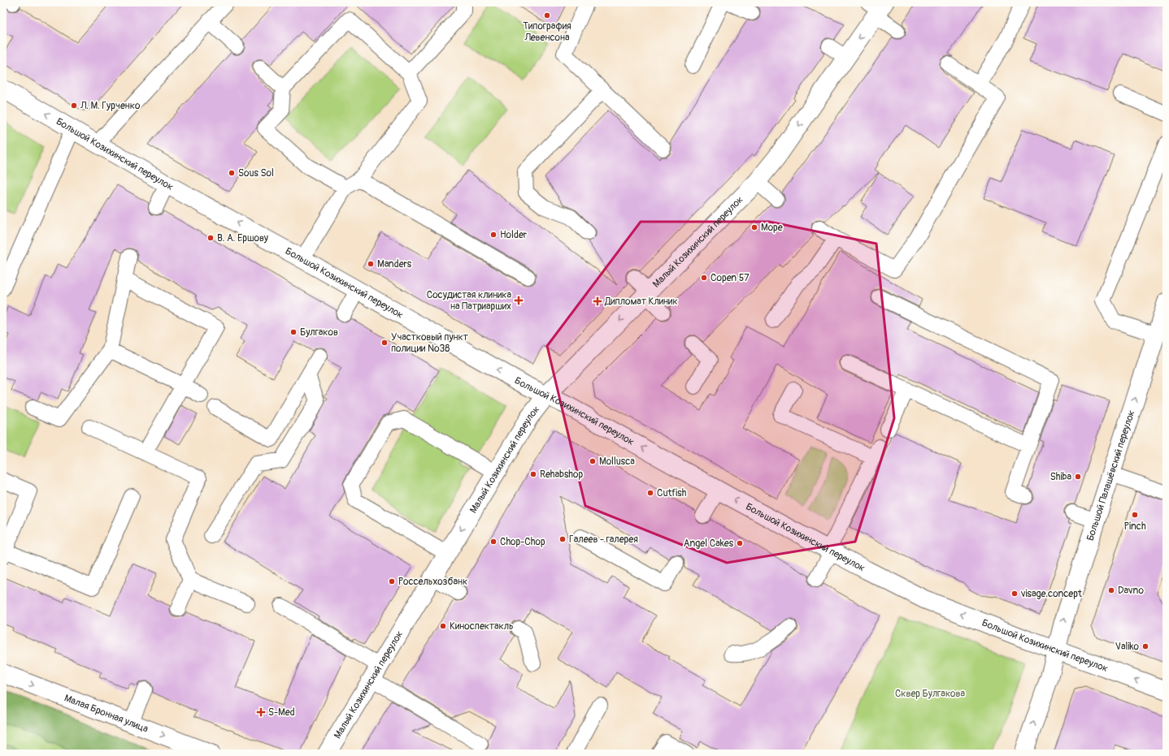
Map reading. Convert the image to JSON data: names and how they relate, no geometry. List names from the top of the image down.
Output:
{
  "streets": {
    "street": [
      "Большой Козихинский переулок",
      "Малый Козихинский переулок",
      "Большой Палашёвский переулок",
      "Малая Бронная улица"
    ]
  },
  "crossings": [
    ["Большой Козихинский переулок", "Малый Козихинский переулок"],
    ["Большой Козихинский переулок", "Большой Палашёвский переулок"]
  ],
  "one_way": [
    "Большой Козихинский переулок",
    "Малый Козихинский переулок",
    "Большой Палашёвский переулок",
    "Малая Бронная улица"
  ],
  "parks": ["Сквер Булгакова"],
  "places": {
    "other": [
      "Типография Левенсона",
      "Л. М. Гурченко",
      "Sous Sol",
      "Море",
      "Holder",
      "В. А. Ершову",
      "Manders",
      "Copen 57",
      "Булгаков",
      "Участковый пункт полиции №38",
      "Mollusca",
      "Rehabshop",
      "Shiba",
      "Cutfish",
      "Pinch",
      "Галеев - галерея",
      "Chop-Chop",
      "Angel Cakes",
      "Россельхозбанк",
      "Davno",
      "visage.concept",
      "Киноспектакль",
      "Valiko"
    ],
    "health": ["Сосудистая клиника на Патриарших", "Дипломат Клиник", "S-Med"]
  }
}
